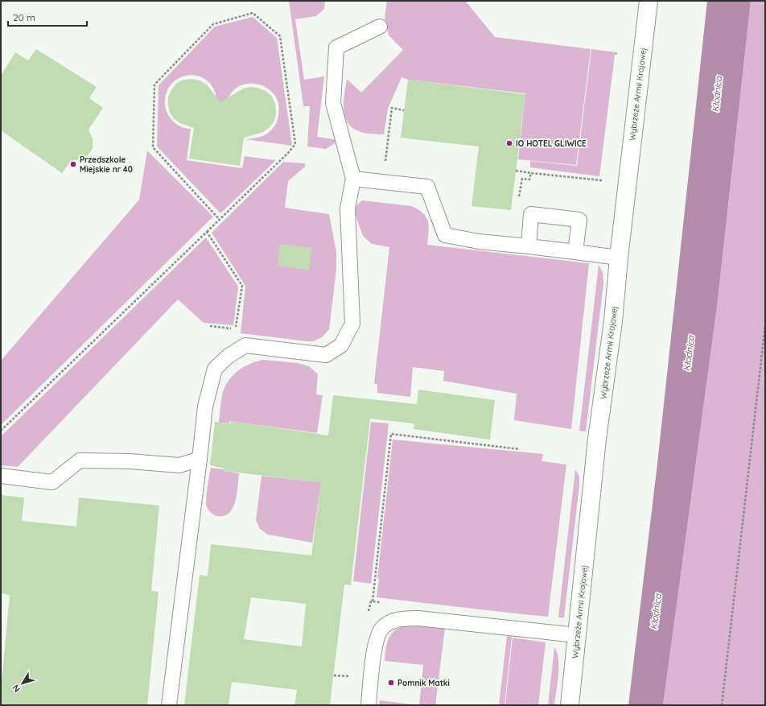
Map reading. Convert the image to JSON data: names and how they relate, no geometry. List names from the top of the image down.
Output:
{
  "streets": {
    "street": ["Wybrzeże Armii Krajowej"]
  },
  "water": ["Kłodnica"],
  "places": ["IO HOTEL GLIWICE", "Przedszkole Miejskie nr 40", "Pomnik Matki"],
  "scale_bar": "20 m",
  "north": "bottom left"
}
